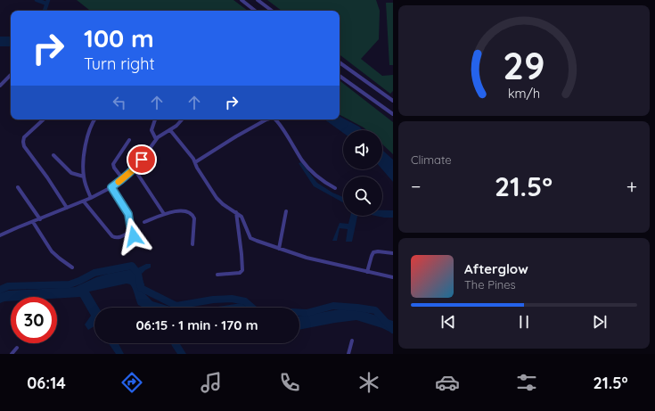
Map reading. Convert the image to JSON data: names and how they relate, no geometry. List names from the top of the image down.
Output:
{
  "page": {
    "turn": ["100 m", "Turn right"],
    "tile": "Climate",
    "heat": ["−", "21.5°", "+"],
    "song": ["Afterglow", "The Pines"],
    "limit": "30",
    "trip": "06:15 · 1 min · 170 m",
    "tabs": ["06:14", "21.5°"],
    "gauge": ["29", "km/h"]
  }
}
